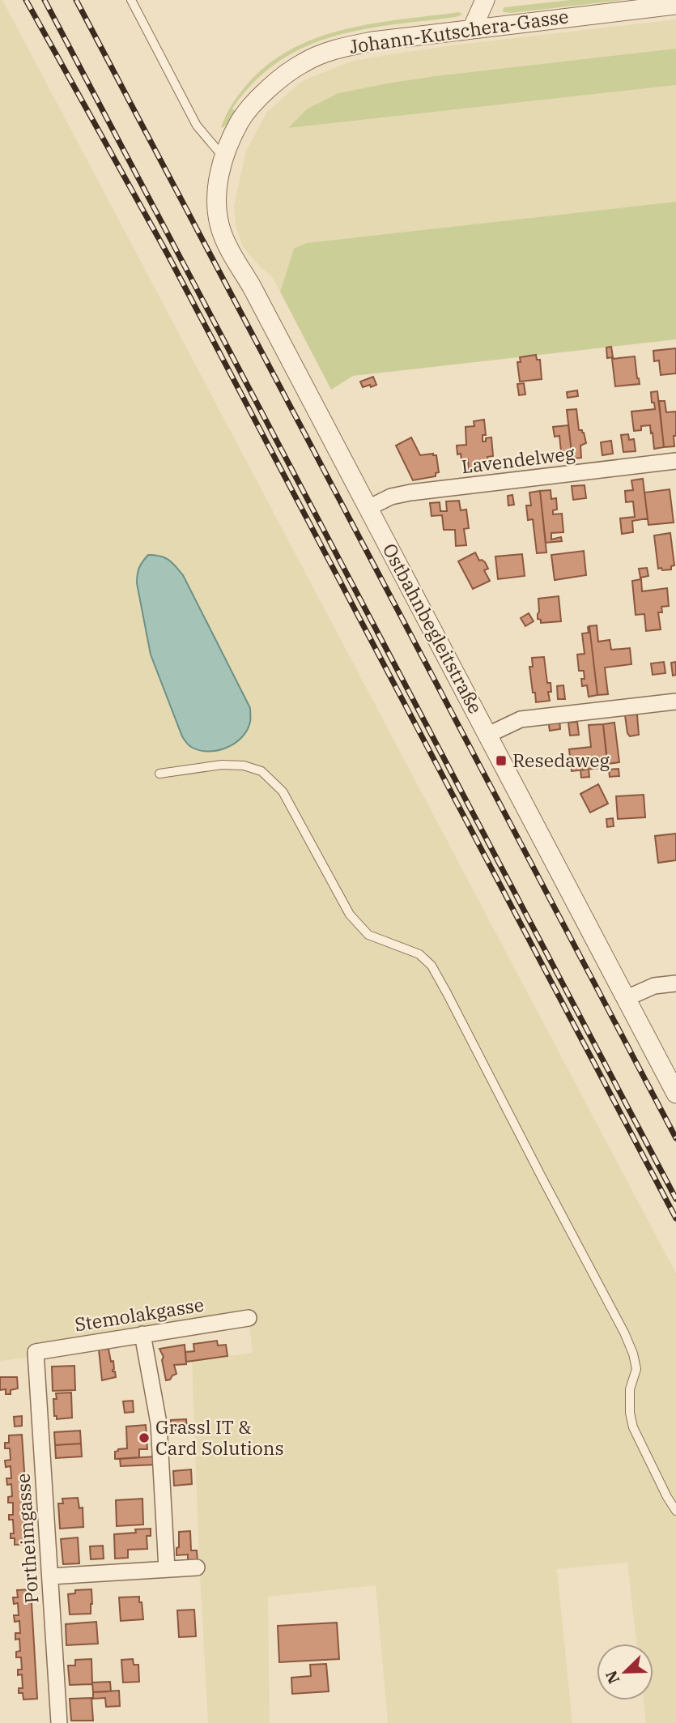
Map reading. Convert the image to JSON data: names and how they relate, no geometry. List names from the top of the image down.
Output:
{
  "streets": {
    "street": [
      "Johann-Kutschera-Gasse",
      "Lavendelweg",
      "Ostbahnbegleitstraße",
      "Stemolakgasse",
      "Portheimgasse"
    ]
  },
  "crossings": [
    ["Johann-Kutschera-Gasse", "Ostbahnbegleitstraße"],
    ["Lavendelweg", "Ostbahnbegleitstraße"],
    ["Stemolakgasse", "Portheimgasse"]
  ],
  "places": {
    "transit": ["Resedaweg"],
    "other": ["Grassl IT & Card Solutions"]
  },
  "north": "bottom left"
}
